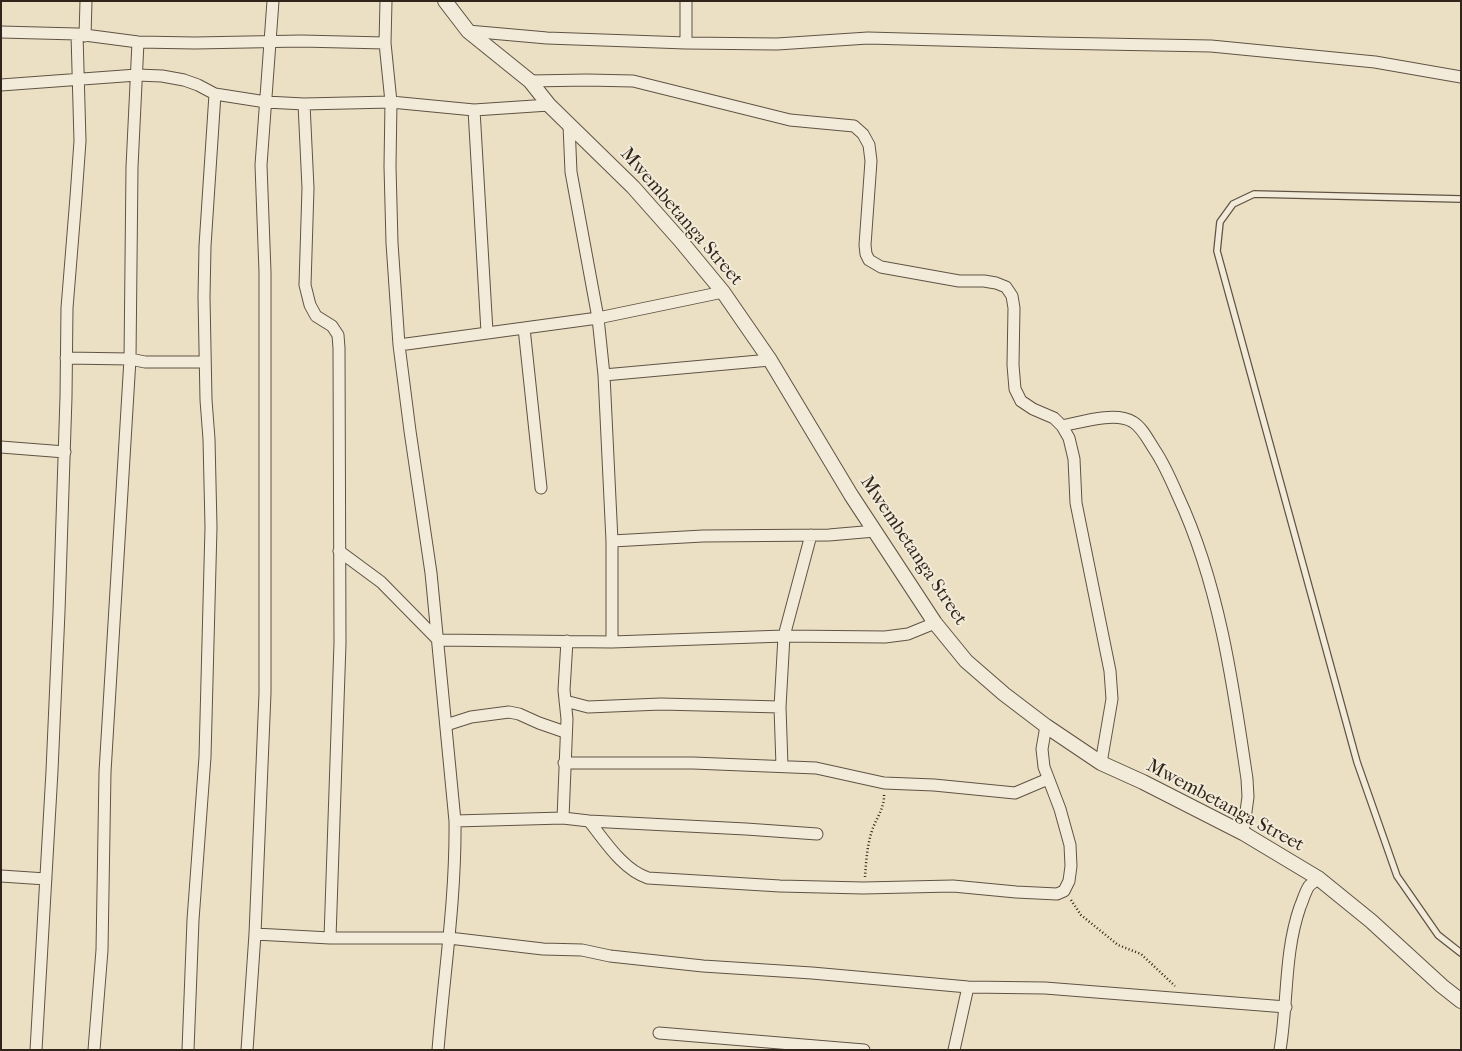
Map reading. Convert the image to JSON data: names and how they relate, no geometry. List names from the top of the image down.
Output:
{
  "streets": {
    "street": ["Mwembetanga Street"]
  }
}
